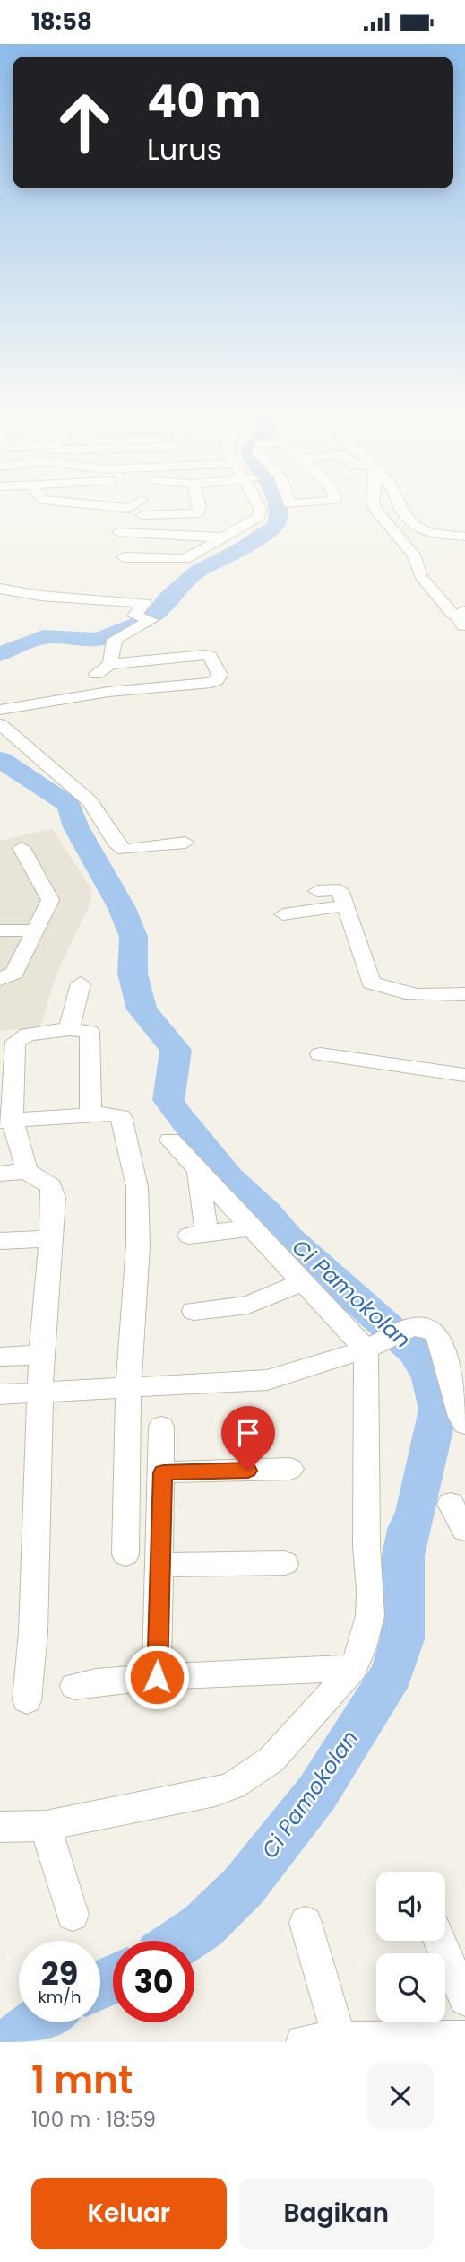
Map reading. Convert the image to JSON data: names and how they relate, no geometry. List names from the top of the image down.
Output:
{
  "water": ["Ci Pamokolan"],
  "page": {
    "status": "18:58",
    "turn": ["40 m", "Lurus"],
    "speed": "29 km/h",
    "limit": "30",
    "heading": ["1 mnt", "100 m · 18:59"],
    "buttons": ["Keluar", "Bagikan"]
  }
}
